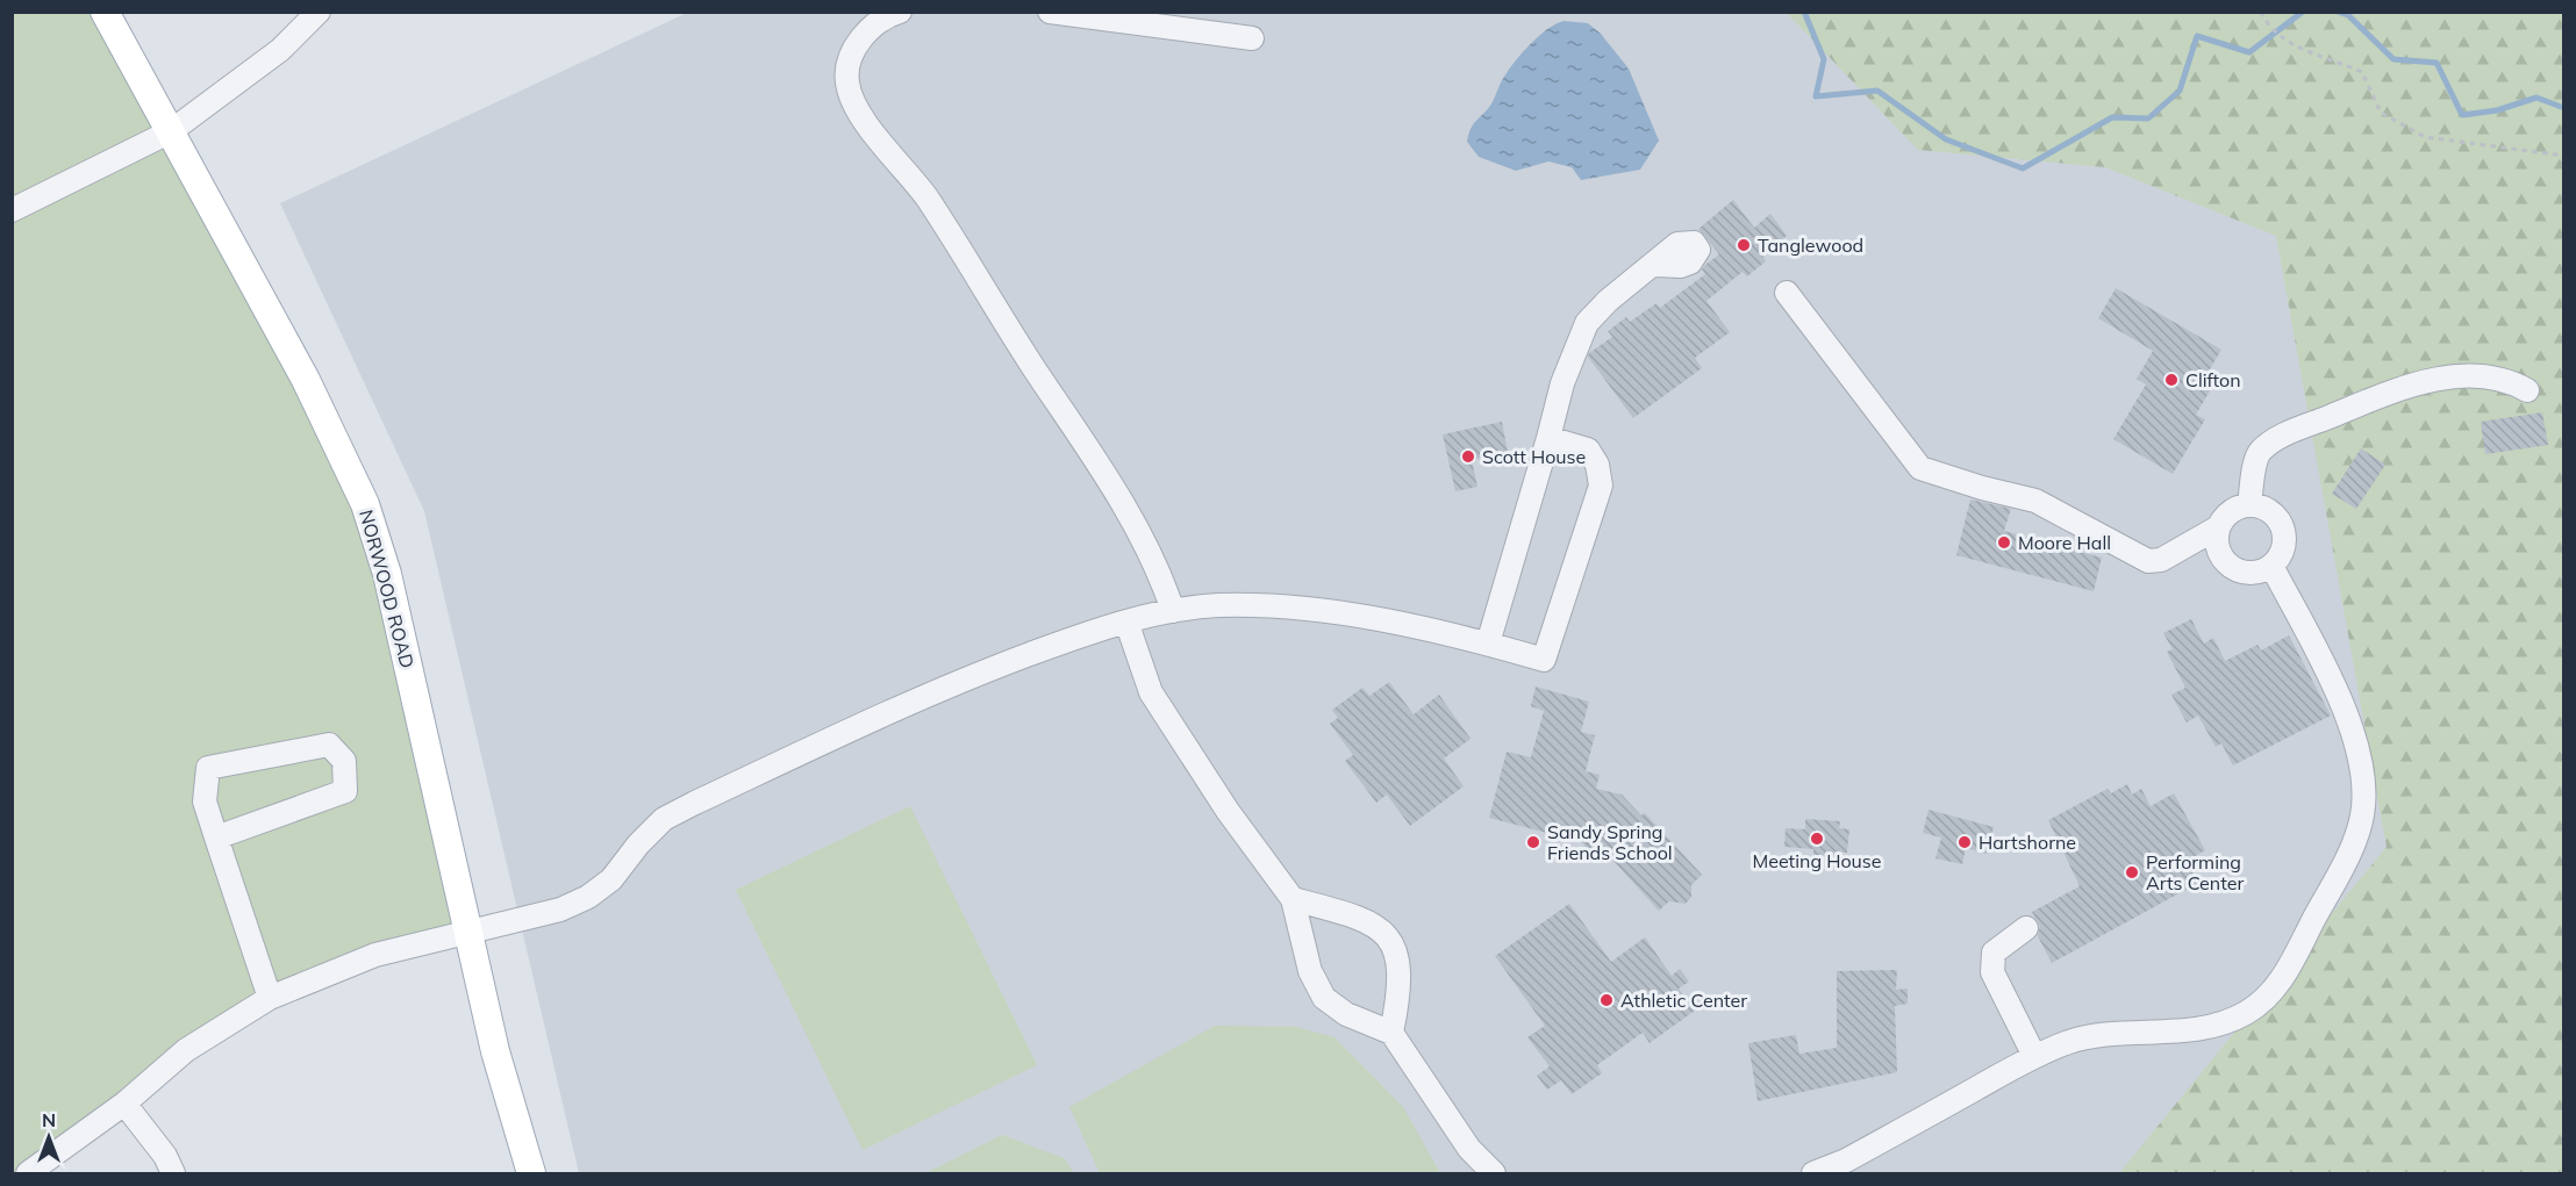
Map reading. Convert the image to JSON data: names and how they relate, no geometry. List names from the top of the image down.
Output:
{
  "streets": {
    "main road": ["NORWOOD ROAD"]
  },
  "places": [
    "Tanglewood",
    "Clifton",
    "Scott House",
    "Moore Hall",
    "Meeting House",
    "Sandy Spring Friends School",
    "Hartshorne",
    "Performing Arts Center",
    "Athletic Center"
  ],
  "north": "top"
}
